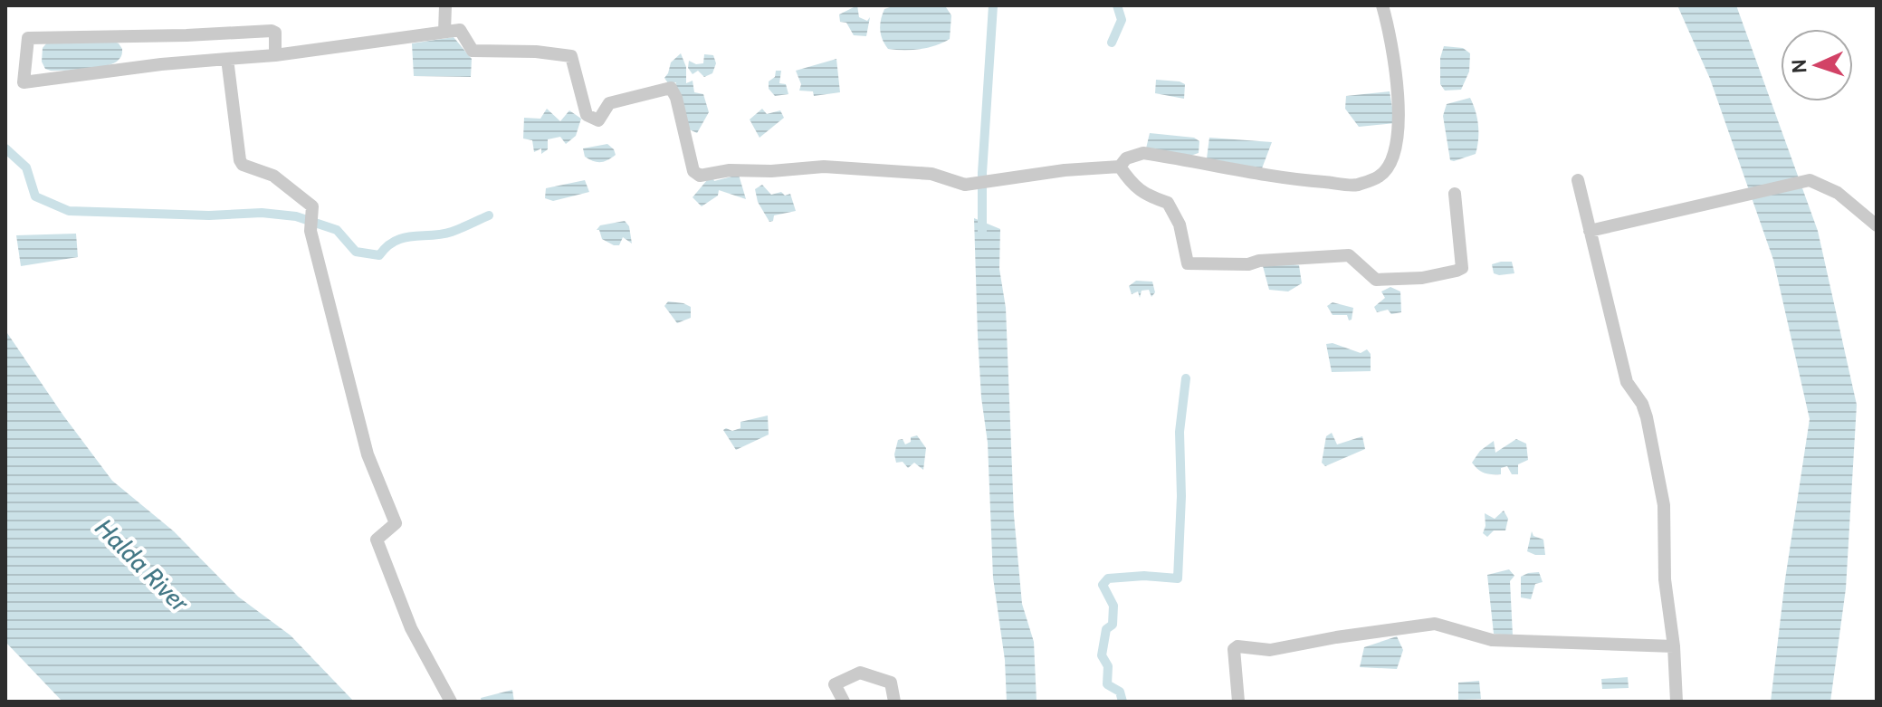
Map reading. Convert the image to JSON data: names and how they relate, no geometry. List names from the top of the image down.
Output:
{
  "water": ["Halda River"],
  "north": "left"
}
